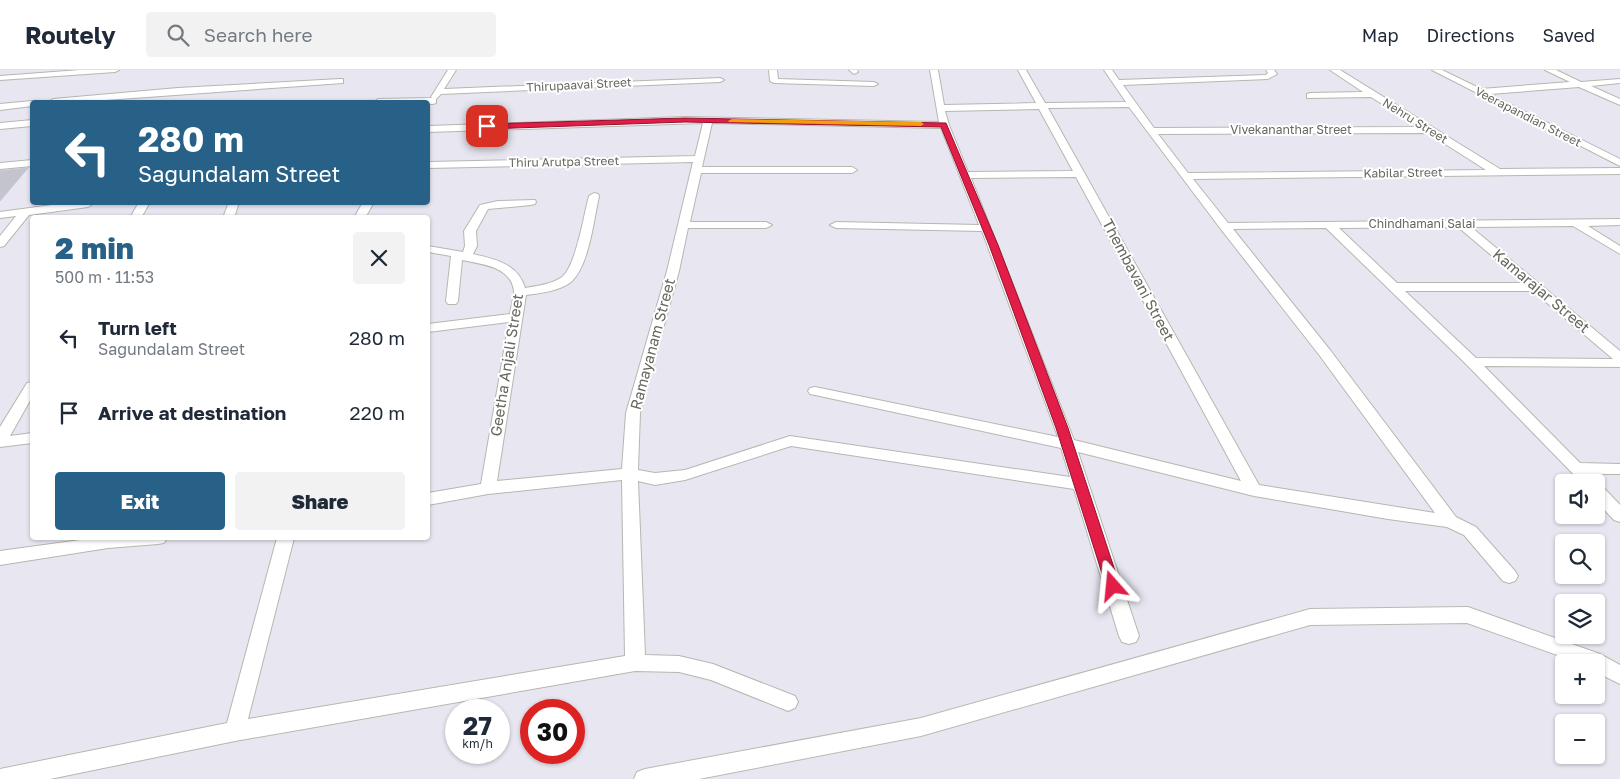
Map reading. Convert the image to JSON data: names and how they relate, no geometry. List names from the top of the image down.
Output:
{
  "streets": {
    "street": [
      "Thirupaavai Street",
      "Veerapandian Street",
      "Nehru Street",
      "Vivekananthar Street",
      "Thiru Arutpa Street",
      "Kabilar Street",
      "Chindhamani Salai",
      "Thembavani Street",
      "Kamarajar Street",
      "Ramayanam Street",
      "Geetha Anjali Street"
    ]
  },
  "crossings": [
    ["Nehru Street", "Vivekananthar Street"],
    ["Nehru Street", "Kabilar Street"],
    ["Thiru Arutpa Street", "Ramayanam Street"],
    ["Chindhamani Salai", "Kamarajar Street"]
  ],
  "page": {
    "header": "Routely",
    "search": "Search here",
    "nav": ["Map", "Directions", "Saved"],
    "turn": ["280 m", "Sagundalam Street"],
    "heading": ["2 min", "500 m · 11:53"],
    "list": [
      {
        "name": "Turn left",
        "note": "Sagundalam Street",
        "value": "280 m"
      },
      {
        "name": "Arrive at destination",
        "value": "220 m"
      }
    ],
    "buttons": ["Exit", "Share"],
    "map_buttons": ["+", "−"],
    "speed": "27 km/h",
    "limit": "30"
  }
}
